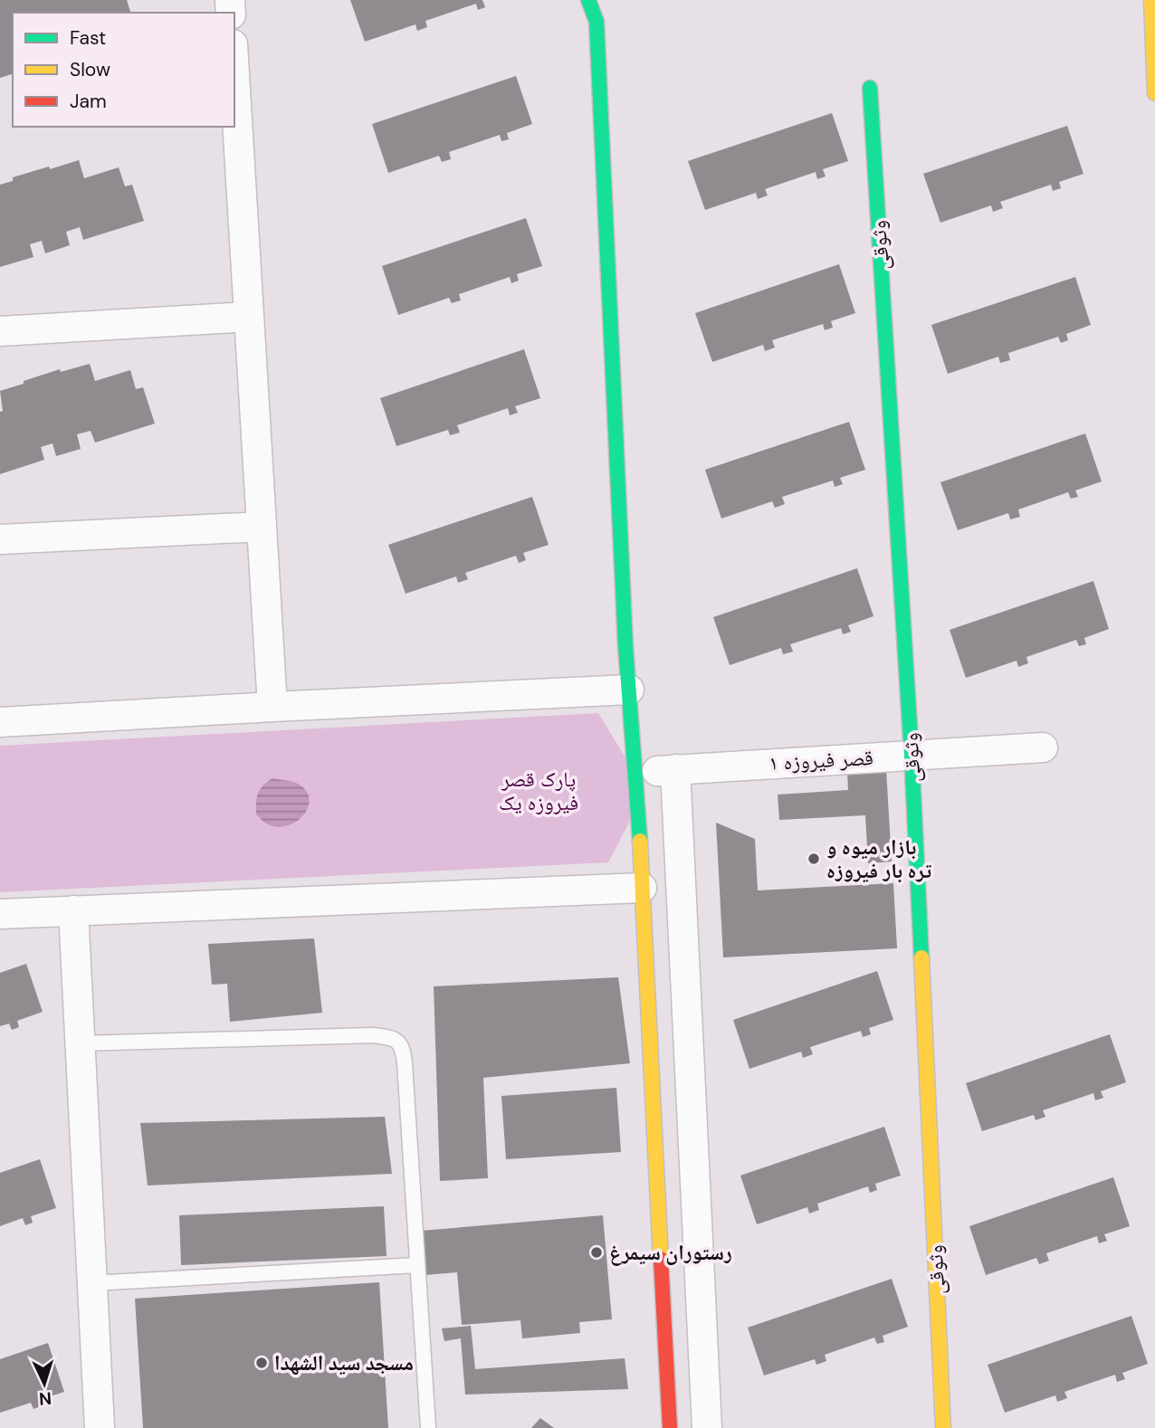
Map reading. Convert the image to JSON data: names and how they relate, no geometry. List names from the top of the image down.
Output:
{
  "streets": {
    "main road": ["وثوقی"],
    "street": ["قصر فیروزه ۱"]
  },
  "crossings": [
    ["وثوقی", "قصر فیروزه ۱"]
  ],
  "parks": ["پارک قصر فیروزه یک"],
  "places": ["بازار میوه و تره بار فیروزه", "رستوران سیمرغ", "مسجد سید الشهدا"],
  "legend": ["Fast", "Slow", "Jam"],
  "north": "bottom"
}
